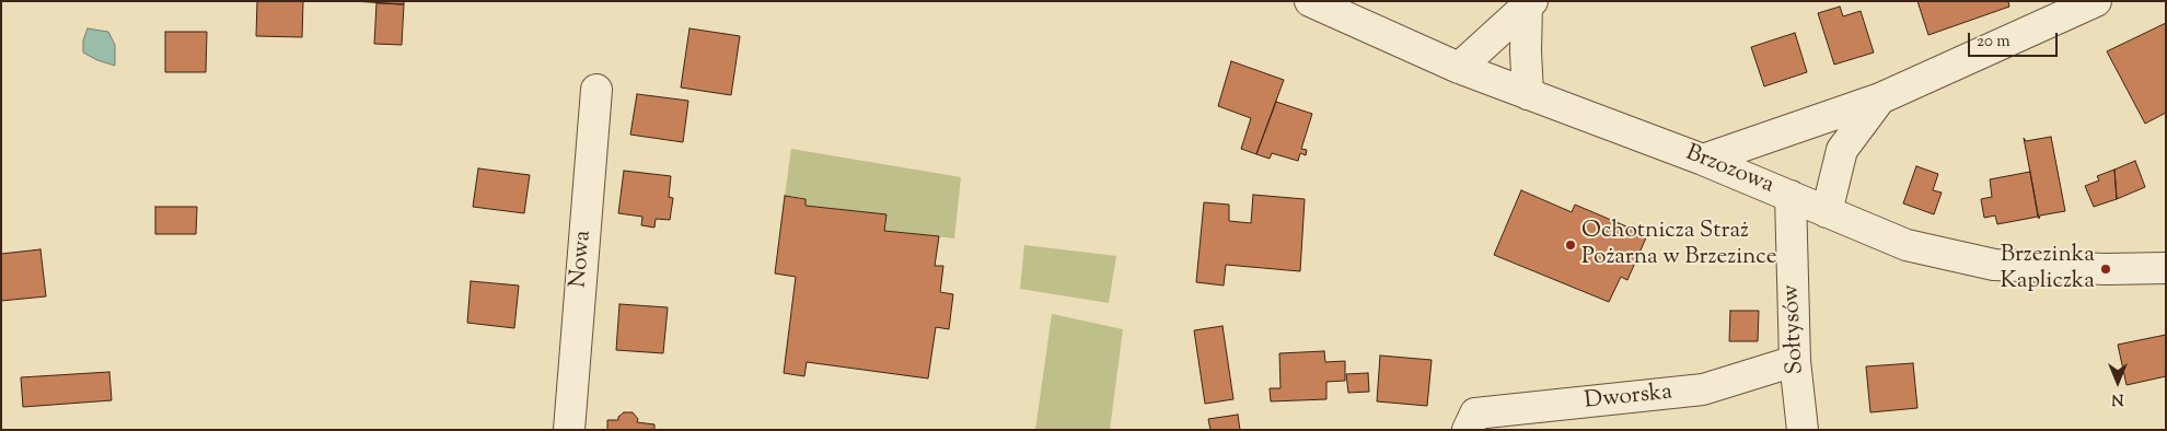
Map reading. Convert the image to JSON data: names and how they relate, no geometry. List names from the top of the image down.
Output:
{
  "streets": {
    "street": [
      "Brzozowa",
      "Nowa",
      "Sołtysów",
      "Dworska"
    ]
  },
  "crossings": [
    ["Brzozowa", "Sołtysów"],
    ["Sołtysów", "Dworska"]
  ],
  "places": ["Ochotnicza Straż Pożarna w Brzezince", "Brzezinka Kapliczka"],
  "scale_bar": "20 m",
  "north": "bottom"
}
